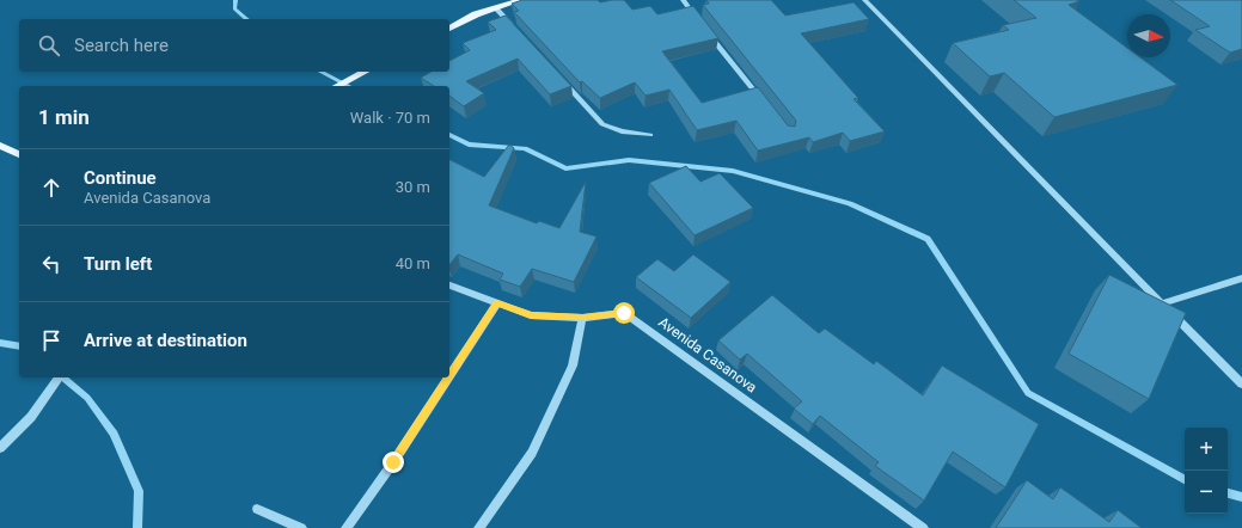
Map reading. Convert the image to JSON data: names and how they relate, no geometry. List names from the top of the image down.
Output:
{
  "streets": {
    "street": ["Avenida Casanova"]
  },
  "north": "right",
  "page": {
    "search": "Search here",
    "heading": ["1 min", "Walk · 70 m"],
    "list": [
      ["Continue", "Avenida Casanova", "30 m"],
      ["Turn left", "40 m"],
      "Arrive at destination"
    ],
    "map_buttons": ["+", "−"]
  }
}
